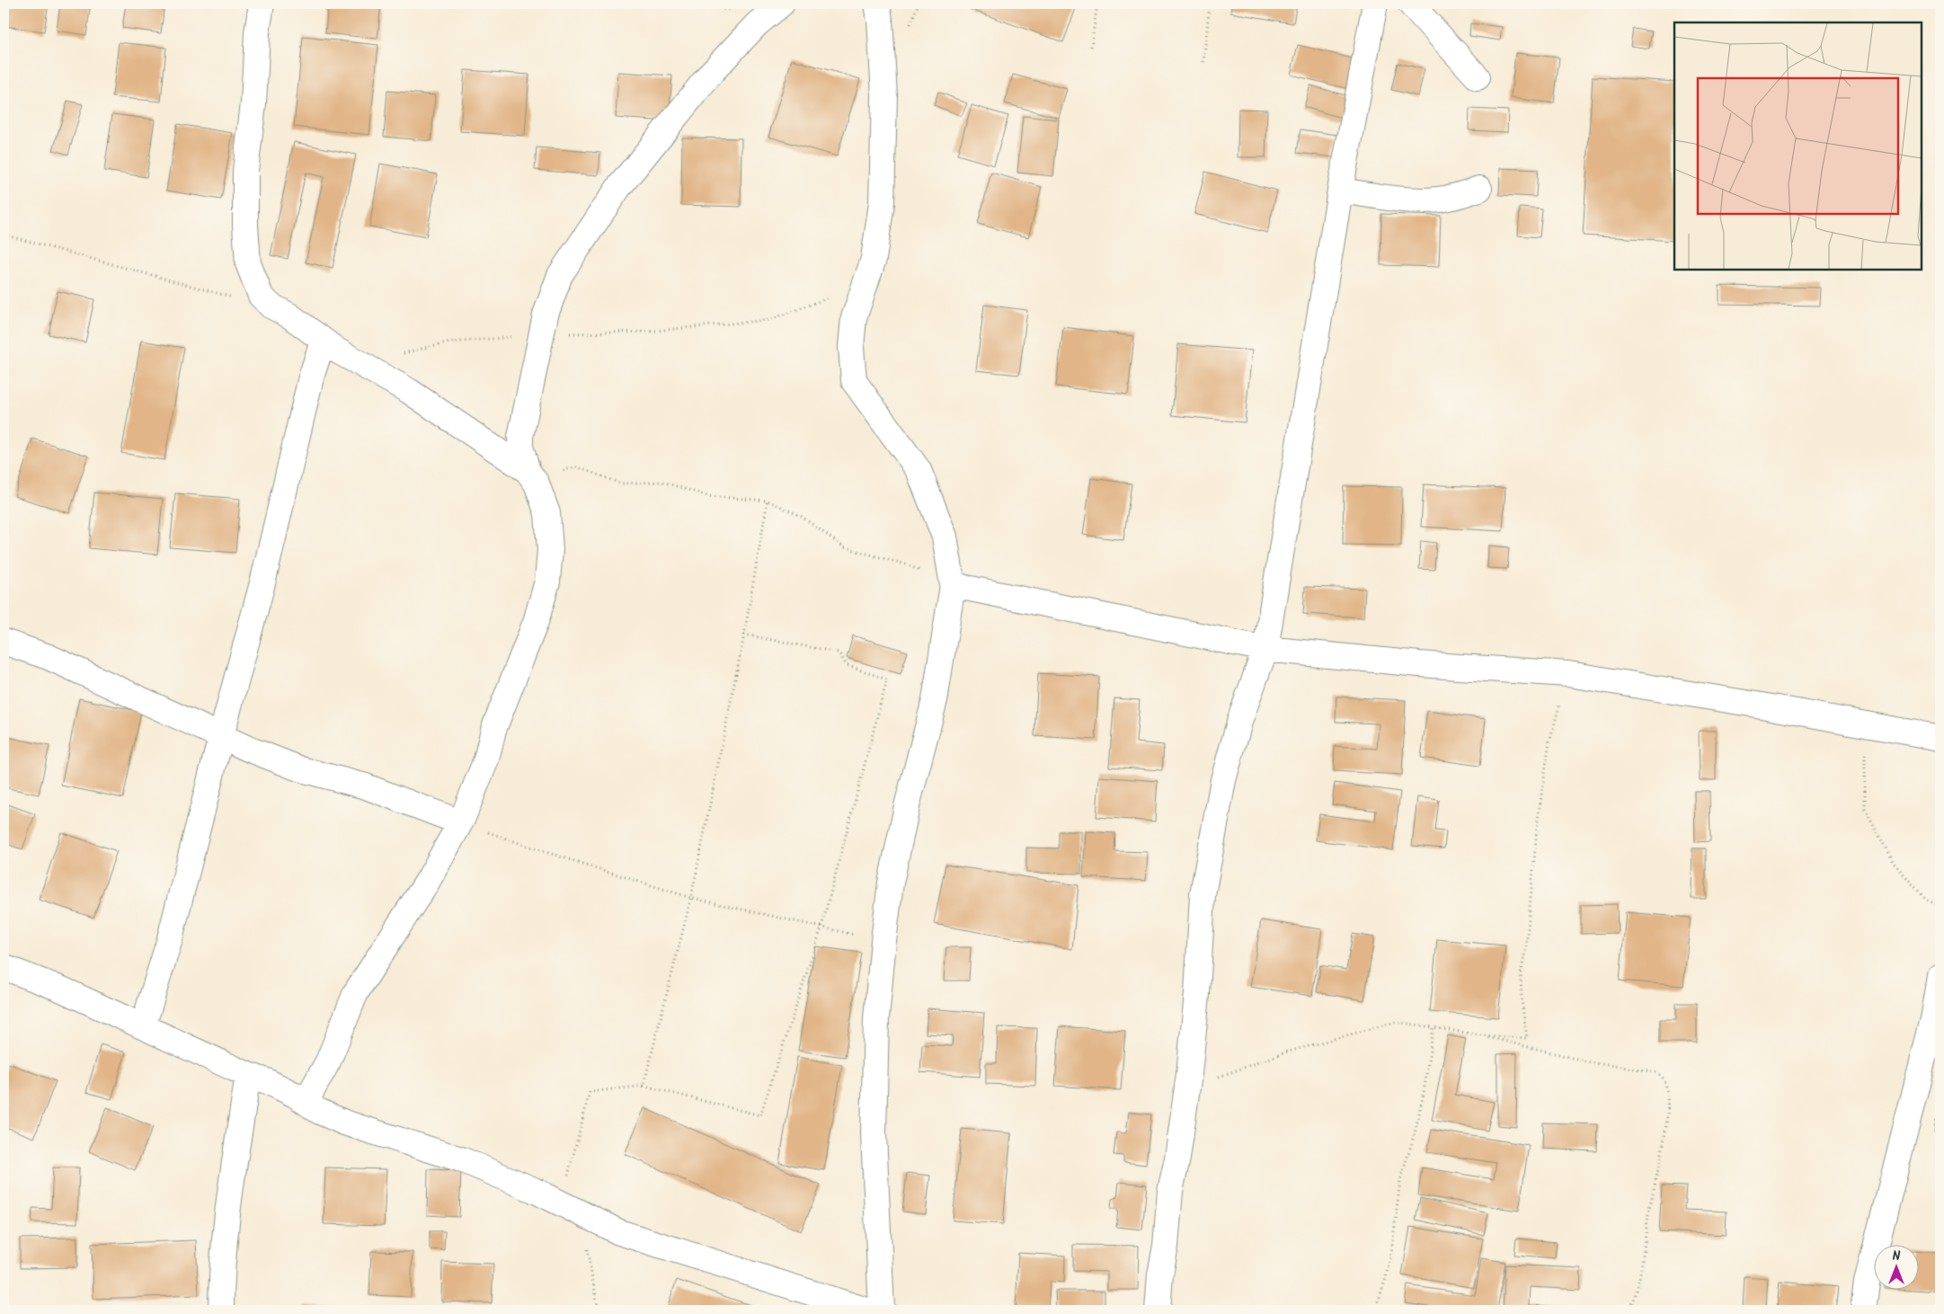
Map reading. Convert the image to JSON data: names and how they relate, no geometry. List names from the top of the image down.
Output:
{
  "north": "top"
}
